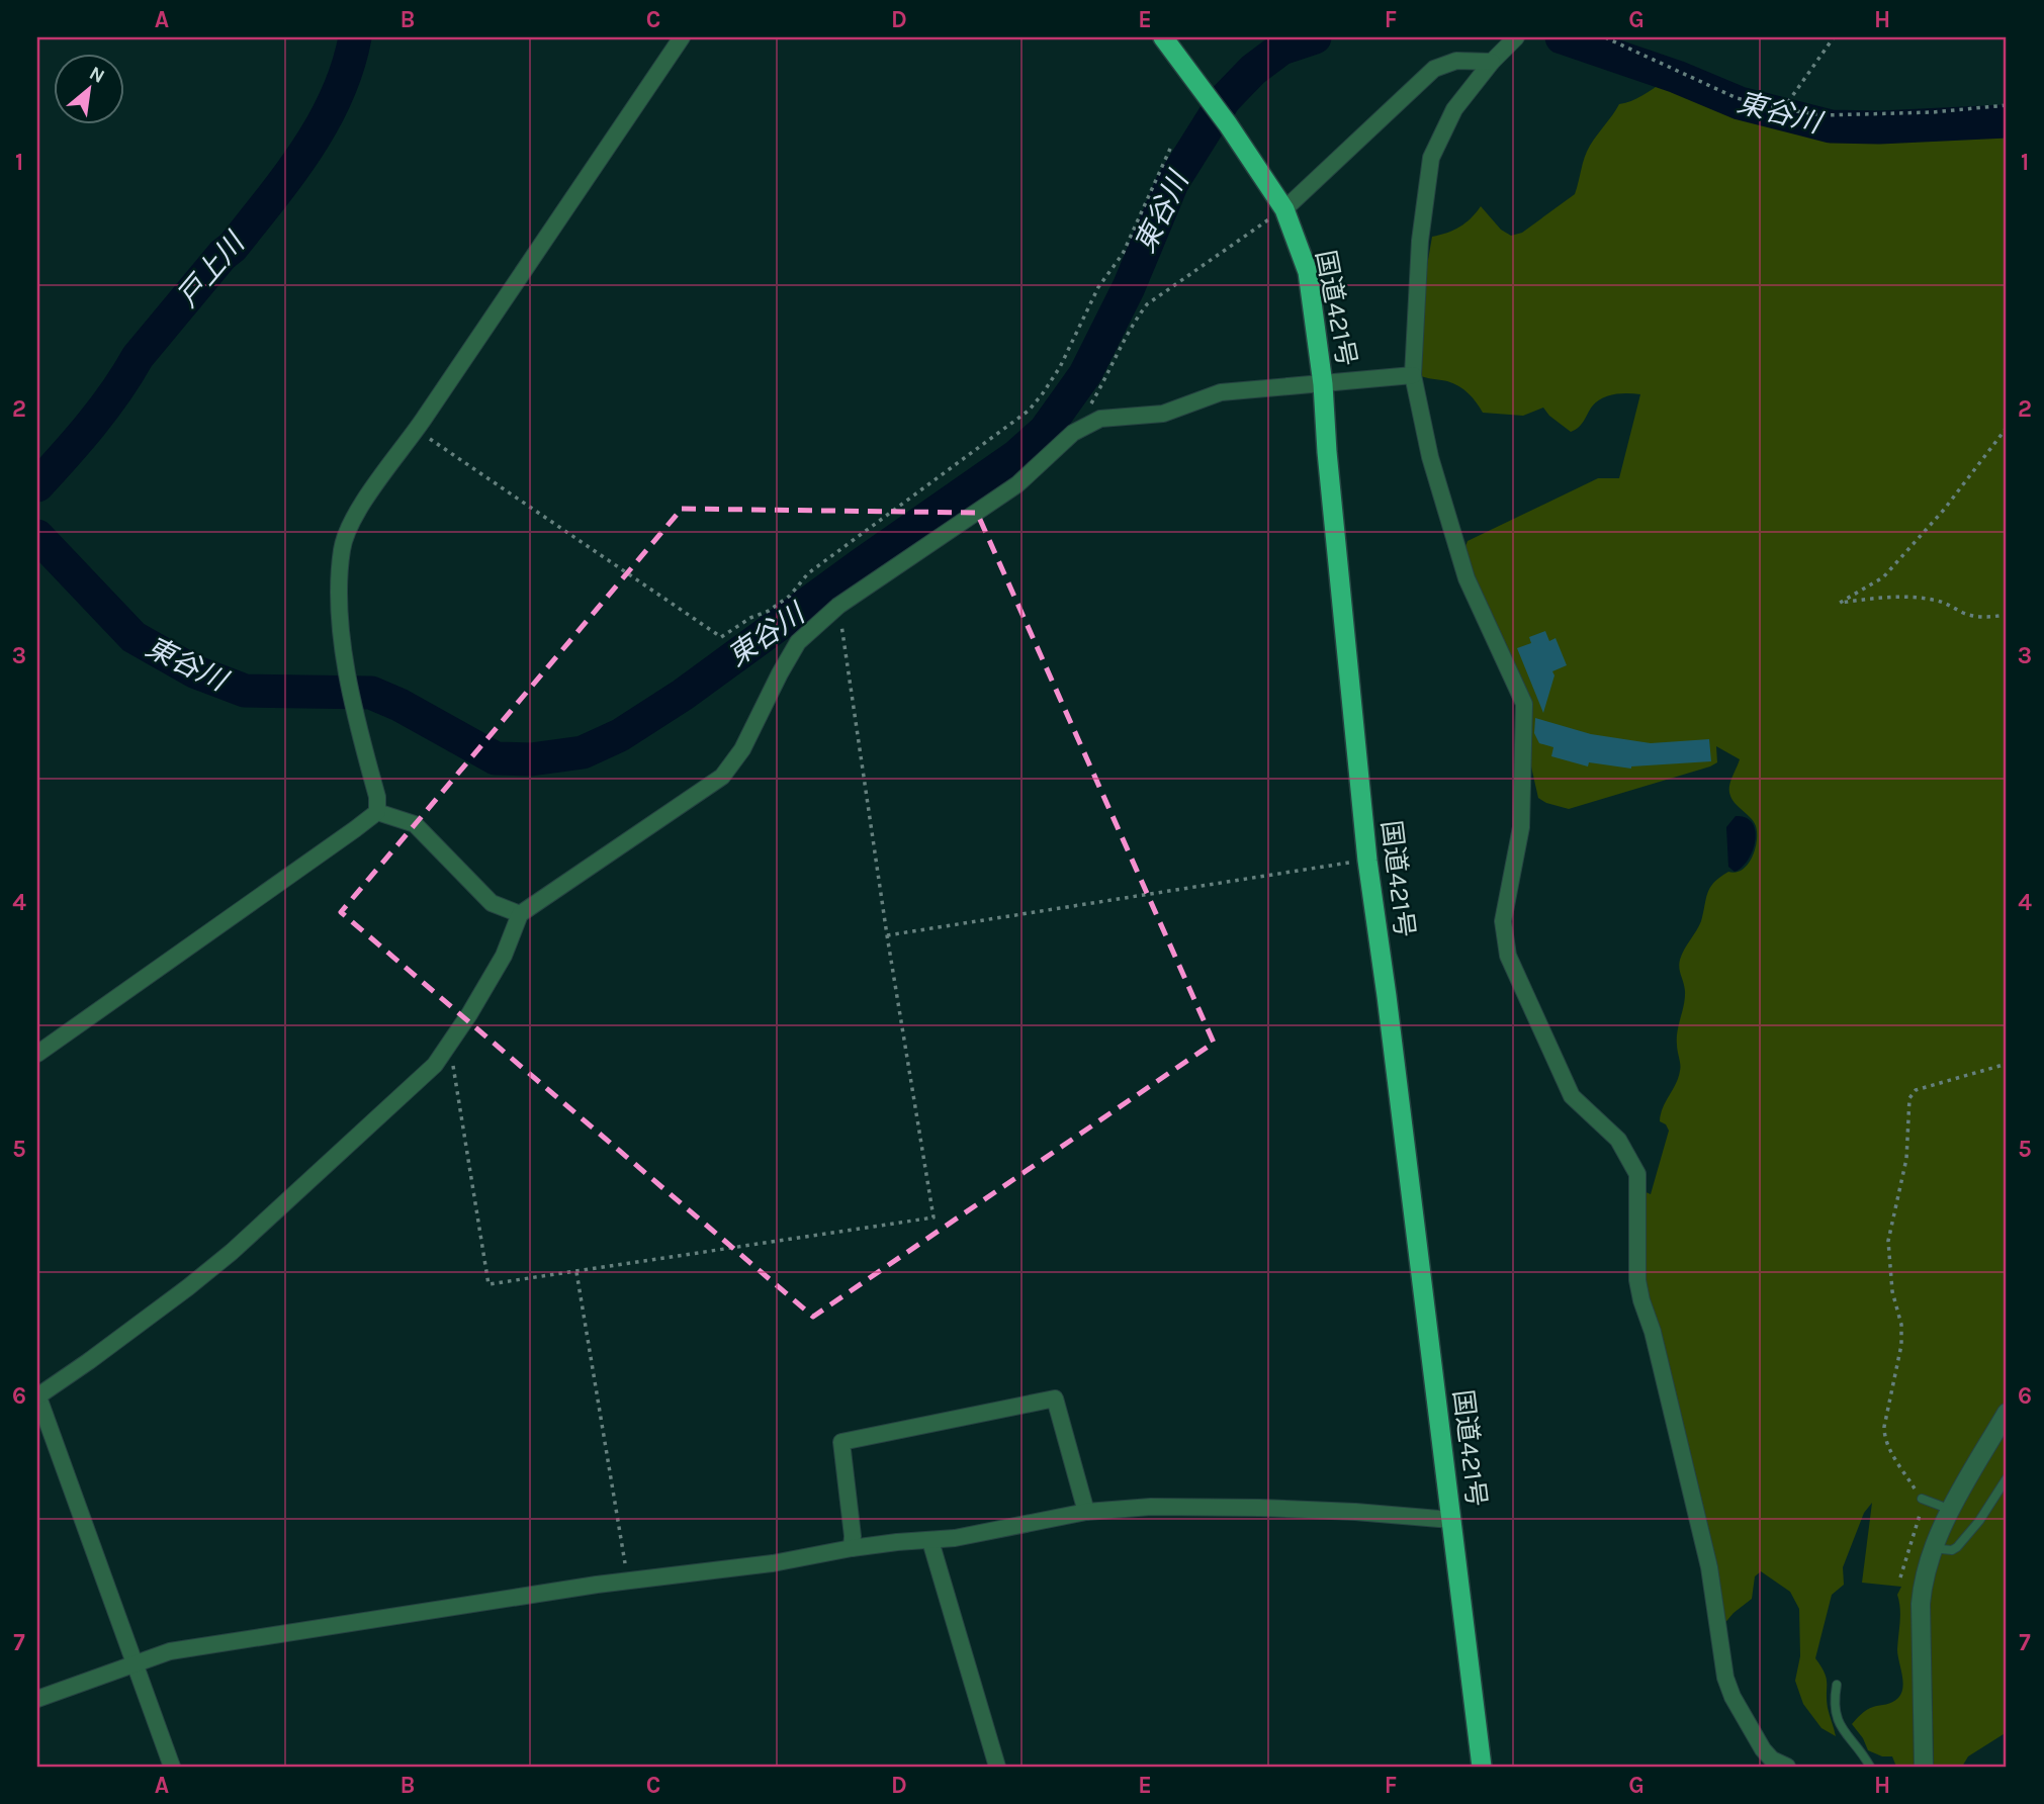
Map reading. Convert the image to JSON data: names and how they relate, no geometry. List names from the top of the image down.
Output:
{
  "streets": {
    "highway": ["国道421号"]
  },
  "water": ["東谷川", "戸上川"],
  "north": "top right",
  "grid": {
    "columns": [
      "A",
      "B",
      "C",
      "D",
      "E",
      "F",
      "G",
      "H"
    ],
    "rows": [
      "1",
      "2",
      "3",
      "4",
      "5",
      "6",
      "7"
    ]
  }
}
